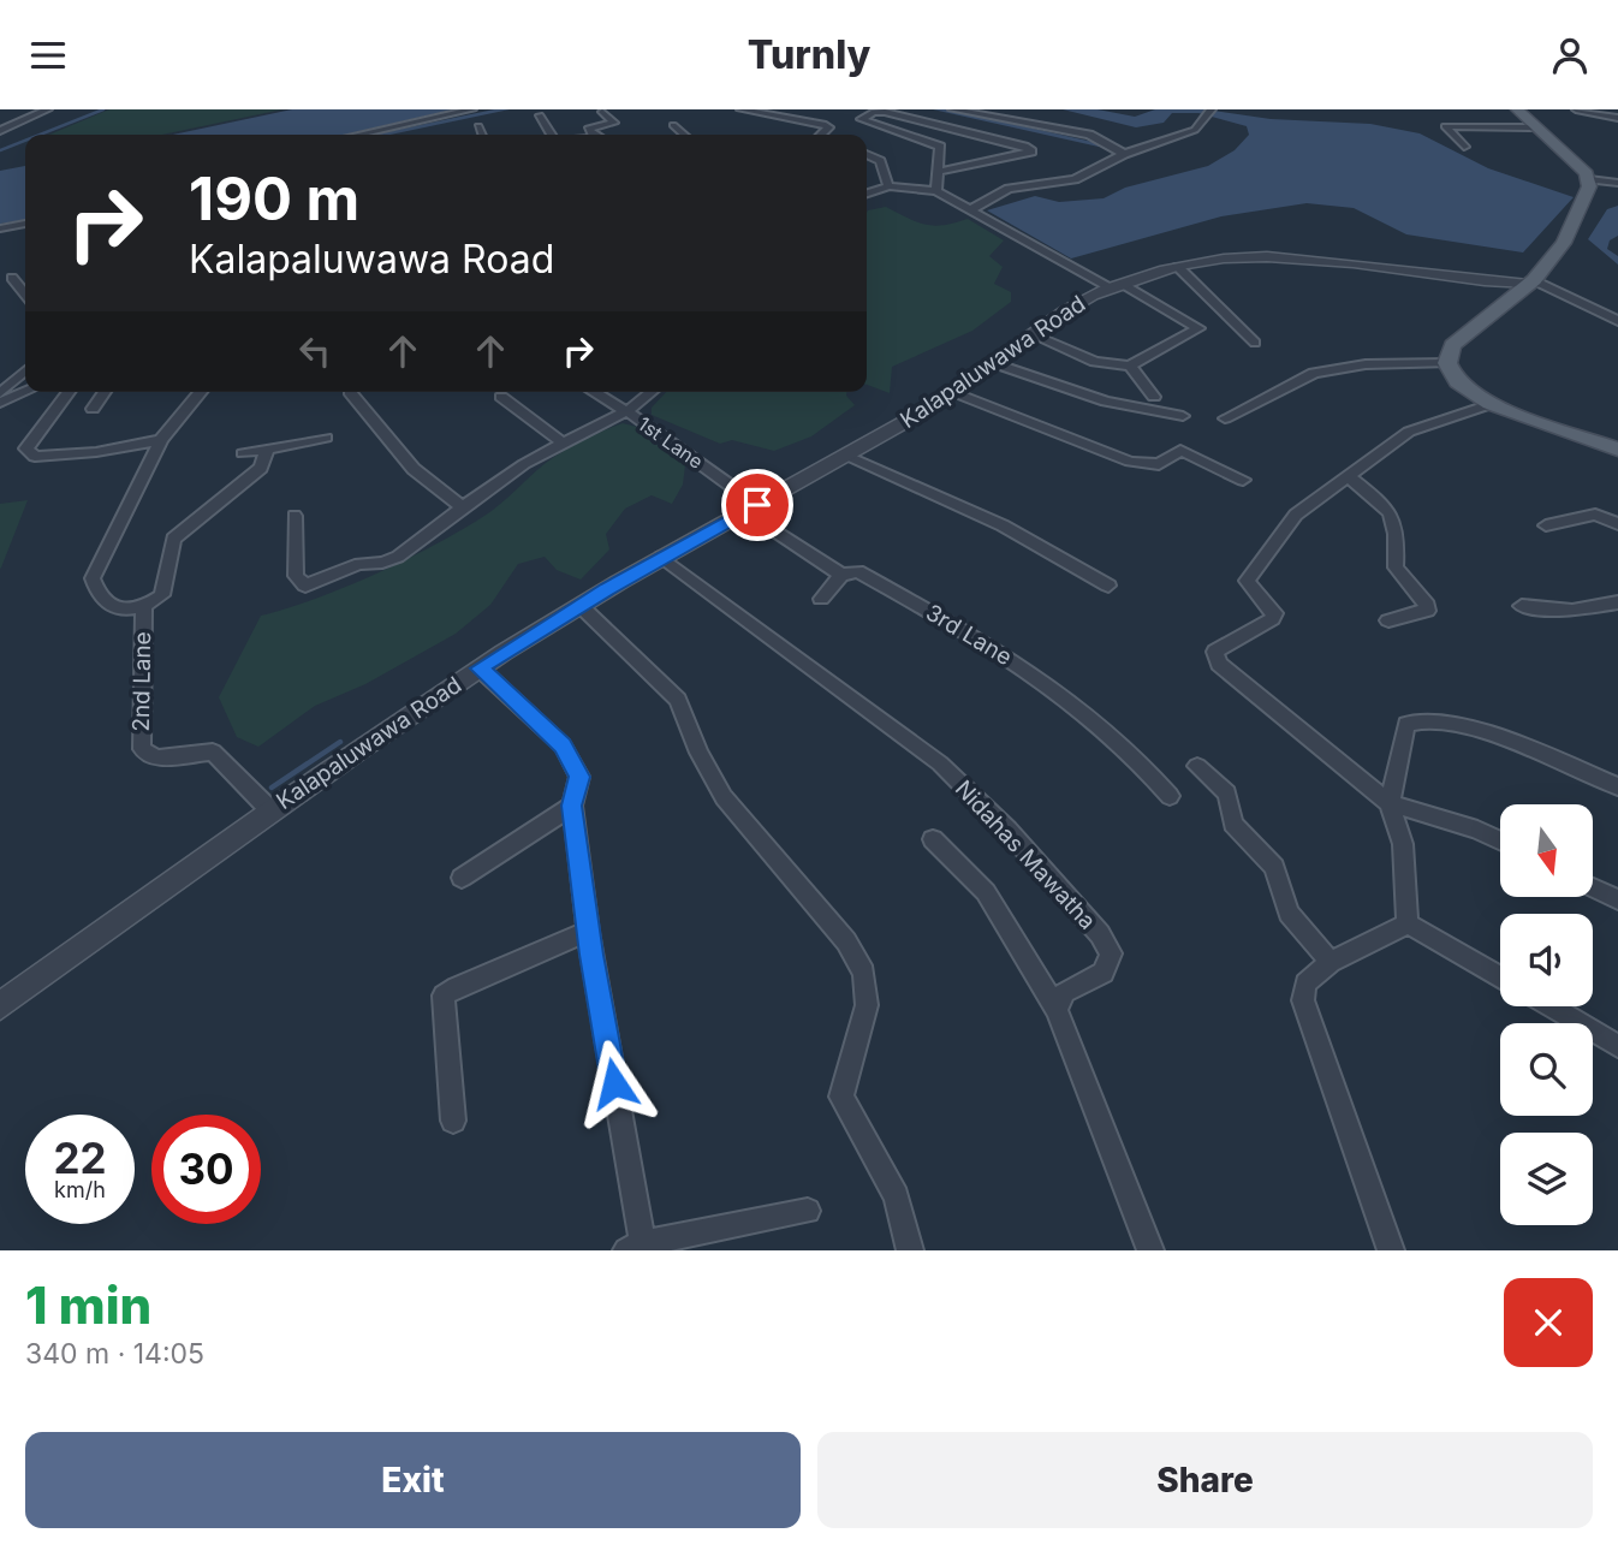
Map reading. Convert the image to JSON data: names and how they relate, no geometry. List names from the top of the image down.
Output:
{
  "streets": {
    "street": [
      "Kalapaluwawa Road",
      "1st Lane",
      "3rd Lane",
      "2nd Lane",
      "Nidahas Mawatha"
    ]
  },
  "crossings": [
    ["Kalapaluwawa Road", "1st Lane"],
    ["Kalapaluwawa Road", "3rd Lane"],
    ["Kalapaluwawa Road", "2nd Lane"],
    ["Kalapaluwawa Road", "Nidahas Mawatha"],
    ["1st Lane", "3rd Lane"]
  ],
  "north": "bottom",
  "page": {
    "header": "Turnly",
    "turn": ["190 m", "Kalapaluwawa Road"],
    "speed": "22 km/h",
    "limit": "30",
    "heading": ["1 min", "340 m · 14:05"],
    "buttons": ["Exit", "Share"]
  }
}
